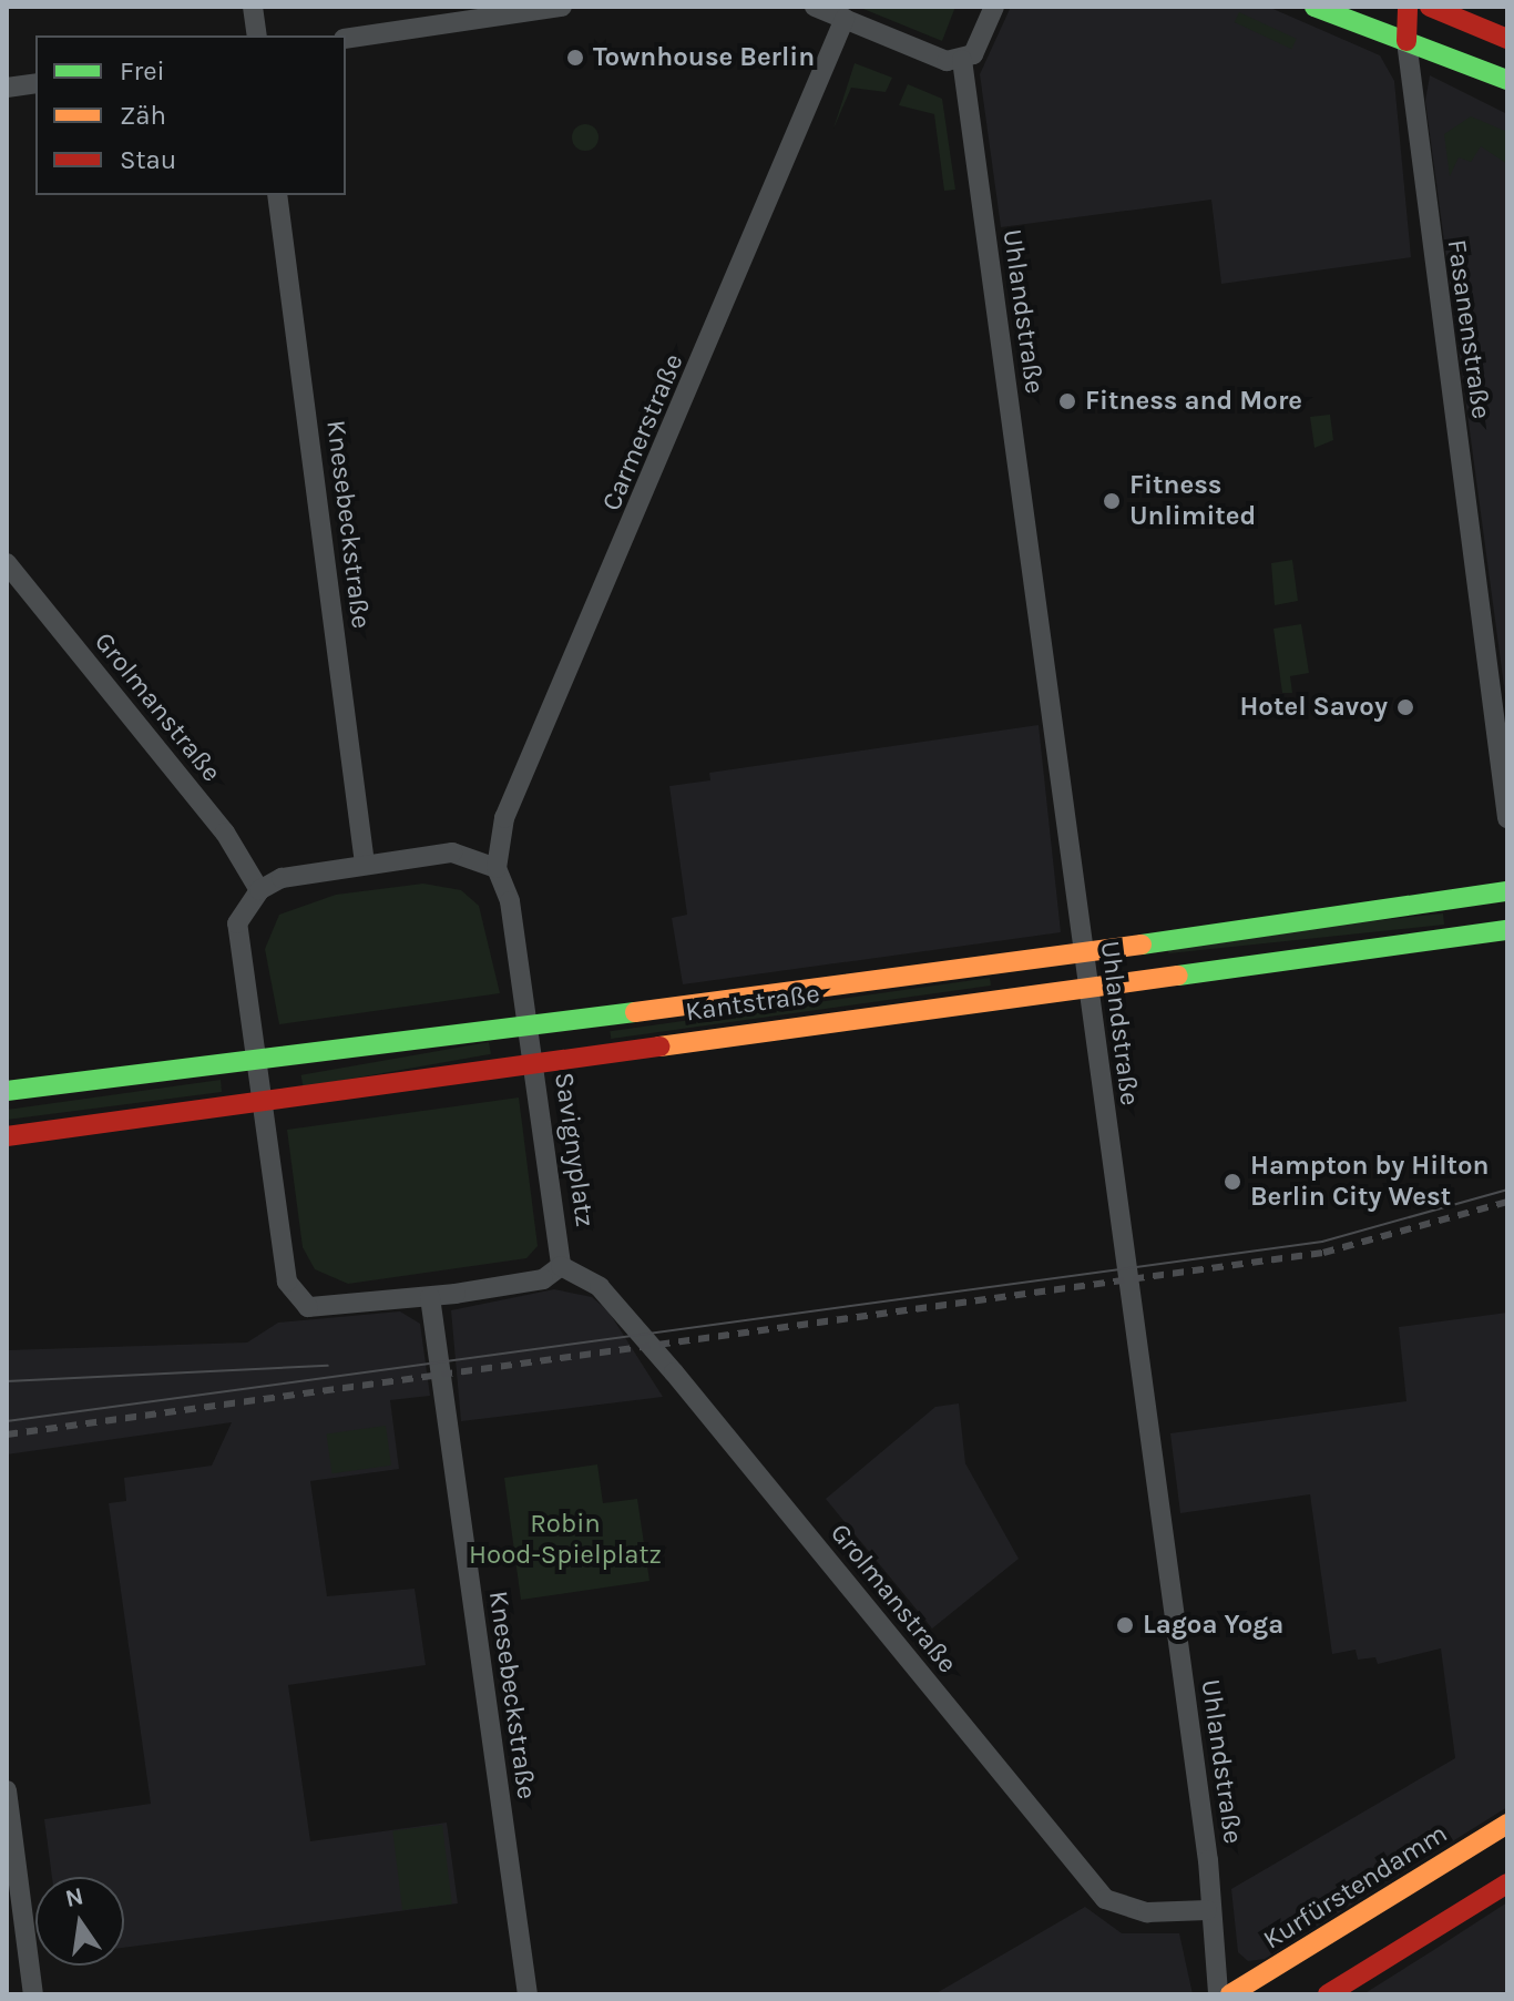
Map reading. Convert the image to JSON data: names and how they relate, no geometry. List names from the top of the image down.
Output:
{
  "streets": {
    "main road": ["Fasanenstraße", "Kantstraße", "Kurfürstendamm"],
    "street": [
      "Uhlandstraße",
      "Carmerstraße",
      "Knesebeckstraße",
      "Grolmanstraße",
      "Savignyplatz"
    ]
  },
  "crossings": [
    ["Uhlandstraße", "Grolmanstraße"],
    ["Uhlandstraße", "Kantstraße"],
    ["Carmerstraße", "Savignyplatz"],
    ["Knesebeckstraße", "Savignyplatz"],
    ["Grolmanstraße", "Savignyplatz"],
    ["Kantstraße", "Savignyplatz"]
  ],
  "parks": ["Robin Hood-Spielplatz"],
  "places": [
    "Townhouse Berlin",
    "Fitness and More",
    "Fitness Unlimited",
    "Hotel Savoy",
    "Hampton by Hilton Berlin City West",
    "Lagoa Yoga"
  ],
  "legend": ["Frei", "Zäh", "Stau"],
  "north": "top"
}
